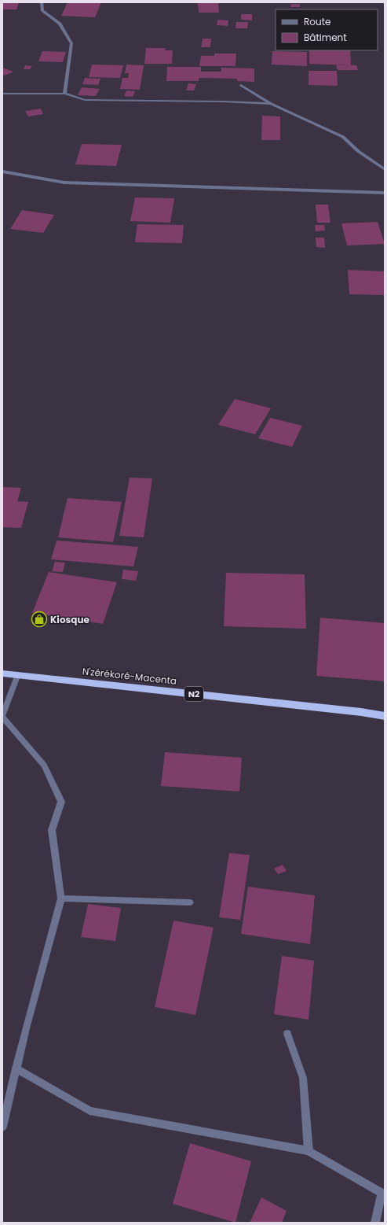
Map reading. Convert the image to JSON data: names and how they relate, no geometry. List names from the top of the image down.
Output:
{
  "streets": {
    "highway": ["N'zérékoré-Macenta", "N2"]
  },
  "places": {
    "shop": ["Kiosque"]
  },
  "legend": ["Route", "Bâtiment"]
}
